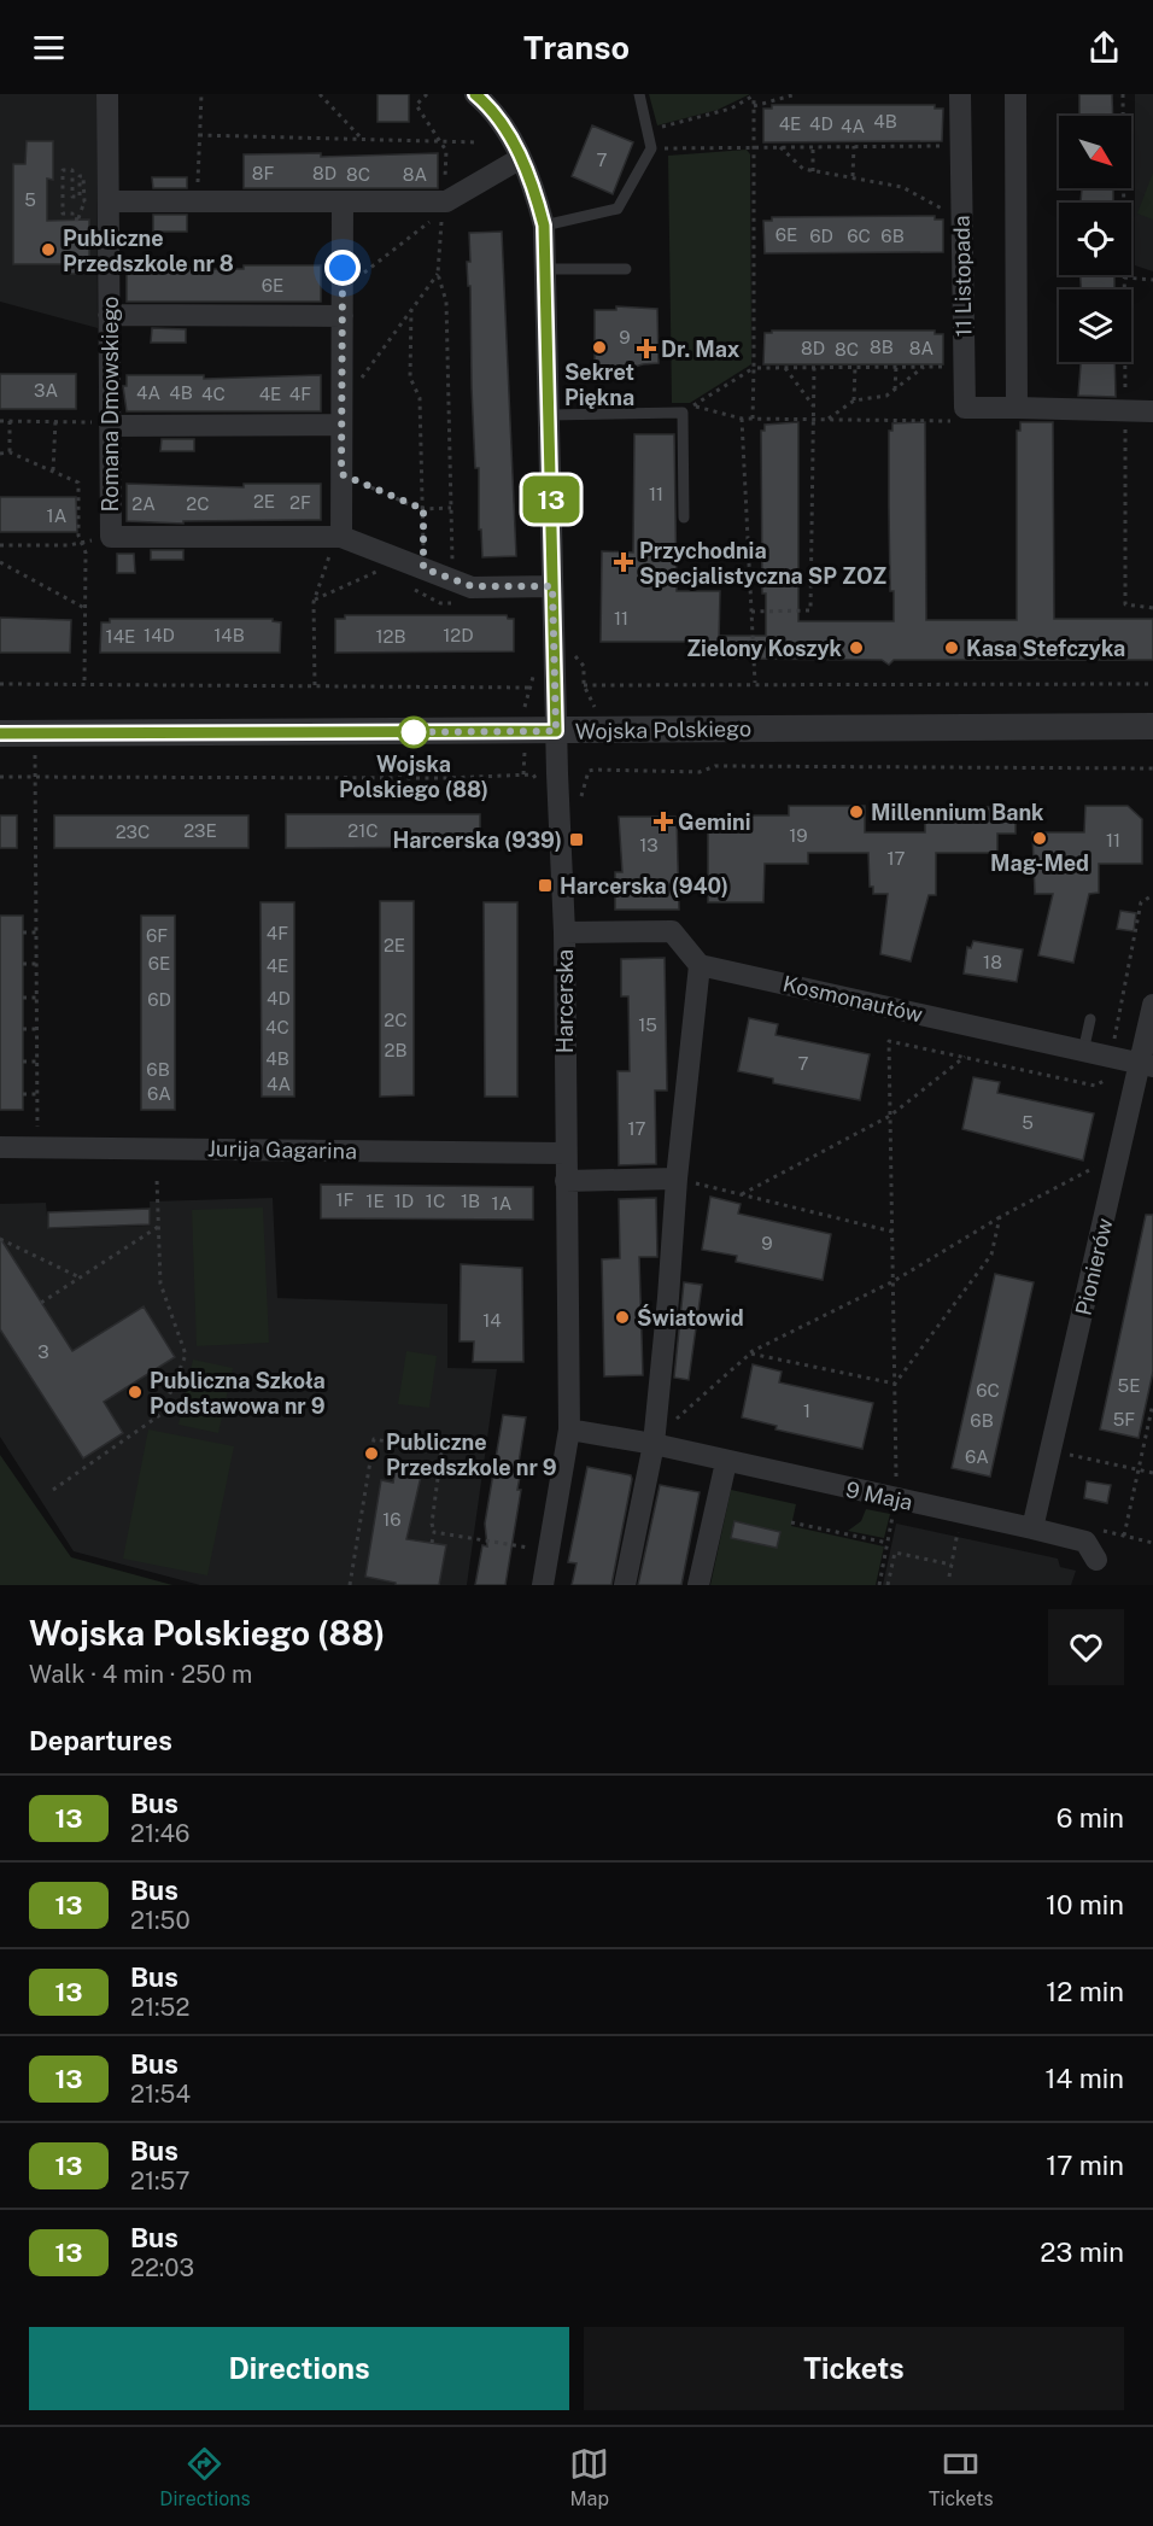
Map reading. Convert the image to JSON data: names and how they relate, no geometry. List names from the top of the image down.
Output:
{
  "streets": {
    "street": [
      "11 Listopada",
      "Romana Dmowskiego",
      "Wojska Polskiego",
      "Kosmonautów",
      "Harcerska",
      "Jurija Gagarina",
      "Pionierów",
      "9 Maja"
    ]
  },
  "crossings": [
    ["Romana Dmowskiego", "Harcerska"],
    ["Wojska Polskiego", "Harcerska"],
    ["Kosmonautów", "Pionierów"],
    ["Harcerska", "Jurija Gagarina"],
    ["Harcerska", "9 Maja"],
    ["Pionierów", "9 Maja"]
  ],
  "places": {
    "other": [
      "Publiczne Przedszkole nr 8",
      "Sekret Piękna",
      "Zielony Koszyk",
      "Kasa Stefczyka",
      "Wojska Polskiego (88)",
      "Millennium Bank",
      "Mag-Med",
      "Światowid",
      "Publiczna Szkoła Podstawowa nr 9",
      "Publiczne Przedszkole nr 9"
    ],
    "health": ["Dr. Max", "Przychodnia Specjalistyczna SP ZOZ", "Gemini"],
    "transit": ["Harcerska (939)", "Harcerska (940)"]
  },
  "lines": ["bus line 13"],
  "house_numbers": [
    "4B",
    "4E",
    "4D",
    "4A",
    "7",
    "8F",
    "8D",
    "8C",
    "8A",
    "5",
    "6E",
    "6D",
    "6C",
    "6B",
    "6E",
    "9",
    "8B",
    "8D",
    "8A",
    "8C",
    "3A",
    "4A",
    "4B",
    "4C",
    "4E",
    "4F",
    "11",
    "2E",
    "2F",
    "2A",
    "2C",
    "1A",
    "11",
    "14D",
    "14B",
    "12D",
    "14E",
    "12B",
    "23E",
    "21C",
    "23C",
    "19",
    "11",
    "13",
    "17",
    "4F",
    "6F",
    "2E",
    "18",
    "6E",
    "4E",
    "4D",
    "6D",
    "2C",
    "15",
    "4C",
    "2B",
    "4B",
    "7",
    "6B",
    "4A",
    "6A",
    "5",
    "17",
    "1F",
    "1E",
    "1D",
    "1C",
    "1B",
    "1A",
    "9",
    "14",
    "3",
    "5E",
    "6C",
    "1",
    "5F",
    "6B",
    "6A",
    "16"
  ],
  "north": "bottom right",
  "page": {
    "header": "Transo",
    "on_map": "13",
    "heading": [
      ["Wojska Polskiego (88)", "Walk · 4 min · 250 m"],
      "Departures"
    ],
    "list": [
      {
        "mark": "13",
        "name": "Bus",
        "note": "21:46",
        "value": "6 min"
      },
      {
        "mark": "13",
        "name": "Bus",
        "note": "21:50",
        "value": "10 min"
      },
      {
        "mark": "13",
        "name": "Bus",
        "note": "21:52",
        "value": "12 min"
      },
      {
        "mark": "13",
        "name": "Bus",
        "note": "21:54",
        "value": "14 min"
      },
      {
        "mark": "13",
        "name": "Bus",
        "note": "21:57",
        "value": "17 min"
      },
      {
        "mark": "13",
        "name": "Bus",
        "note": "22:03",
        "value": "23 min"
      }
    ],
    "buttons": ["Directions", "Tickets"],
    "tabs": ["Directions", "Map", "Tickets"]
  }
}
